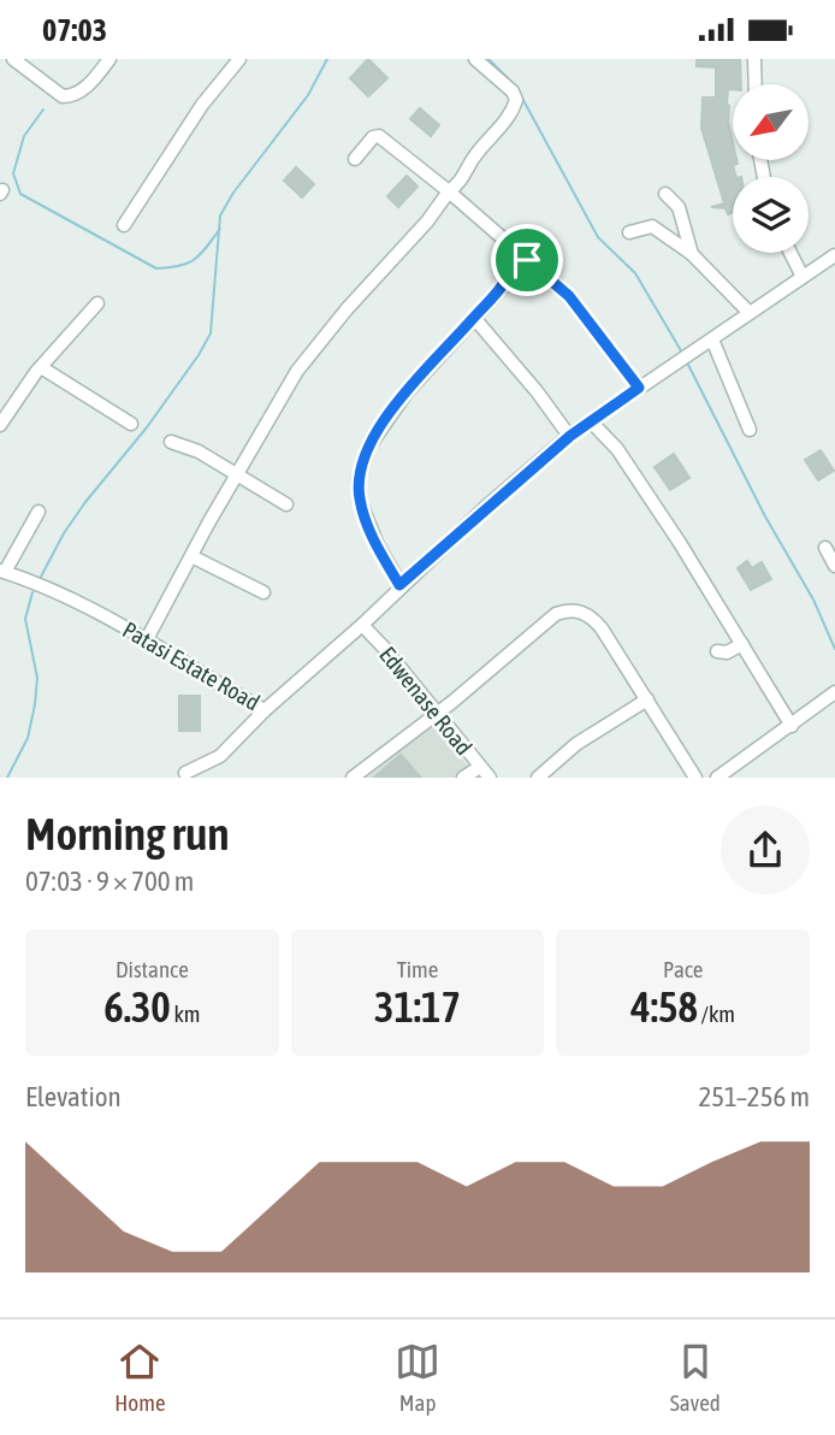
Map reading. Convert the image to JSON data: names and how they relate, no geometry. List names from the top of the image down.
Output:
{
  "streets": {
    "street": ["Patasi Estate Road", "Edwenase Road"]
  },
  "crossings": [
    ["Patasi Estate Road", "Edwenase Road"]
  ],
  "north": "bottom left",
  "page": {
    "status": "07:03",
    "heading": ["Morning run", "07:03 · 9 × 700 m"],
    "stats": [
      ["Distance", "6.30 km"],
      ["Time", "31:17"],
      ["Pace", "4:58 /km"]
    ],
    "chart": ["Elevation", "251–256 m"],
    "tabs": ["Home", "Map", "Saved"]
  }
}
